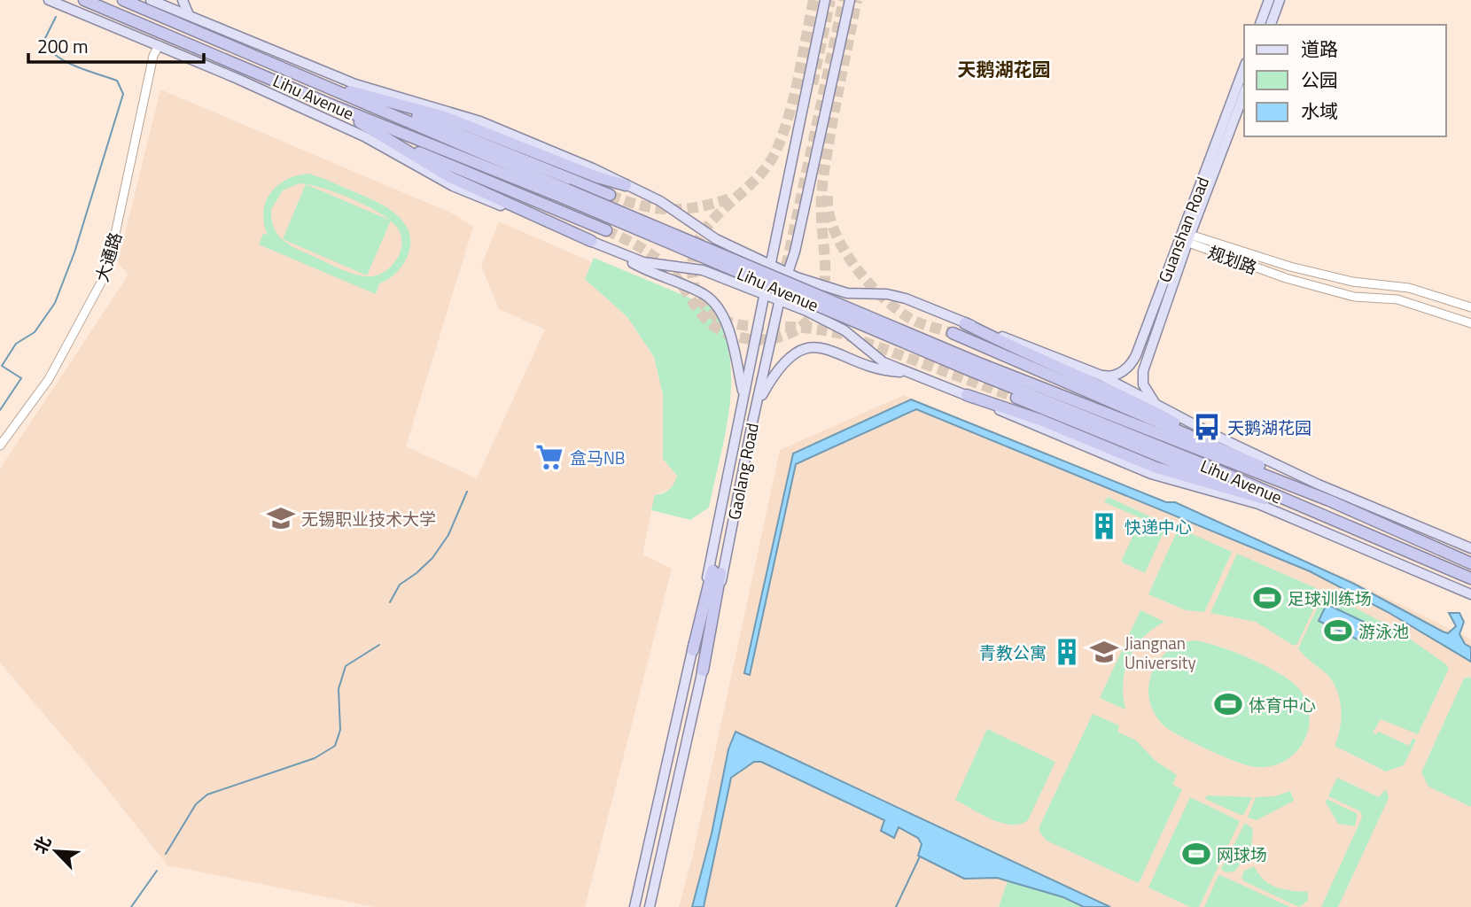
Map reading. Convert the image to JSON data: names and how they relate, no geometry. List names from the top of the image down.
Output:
{
  "streets": {
    "highway": ["Lihu Avenue", "Gaolang Road"],
    "main road": ["Guanshan Road"],
    "street": ["大通路", "规划路"]
  },
  "crossings": [
    ["Guanshan Road", "规划路"]
  ],
  "districts": ["天鹅湖花园"],
  "places": {
    "bus stop": ["天鹅湖花园"],
    "supermarket": ["盒马NB"],
    "school or university": ["无锡职业技术大学", "Jiangnan University"],
    "building": ["快递中心", "青教公寓"],
    "sports": [
      "足球训练场",
      "游泳池",
      "体育中心",
      "网球场"
    ]
  },
  "legend": ["道路", "公园", "水域"],
  "scale_bar": "200 m",
  "north": "top left"
}
